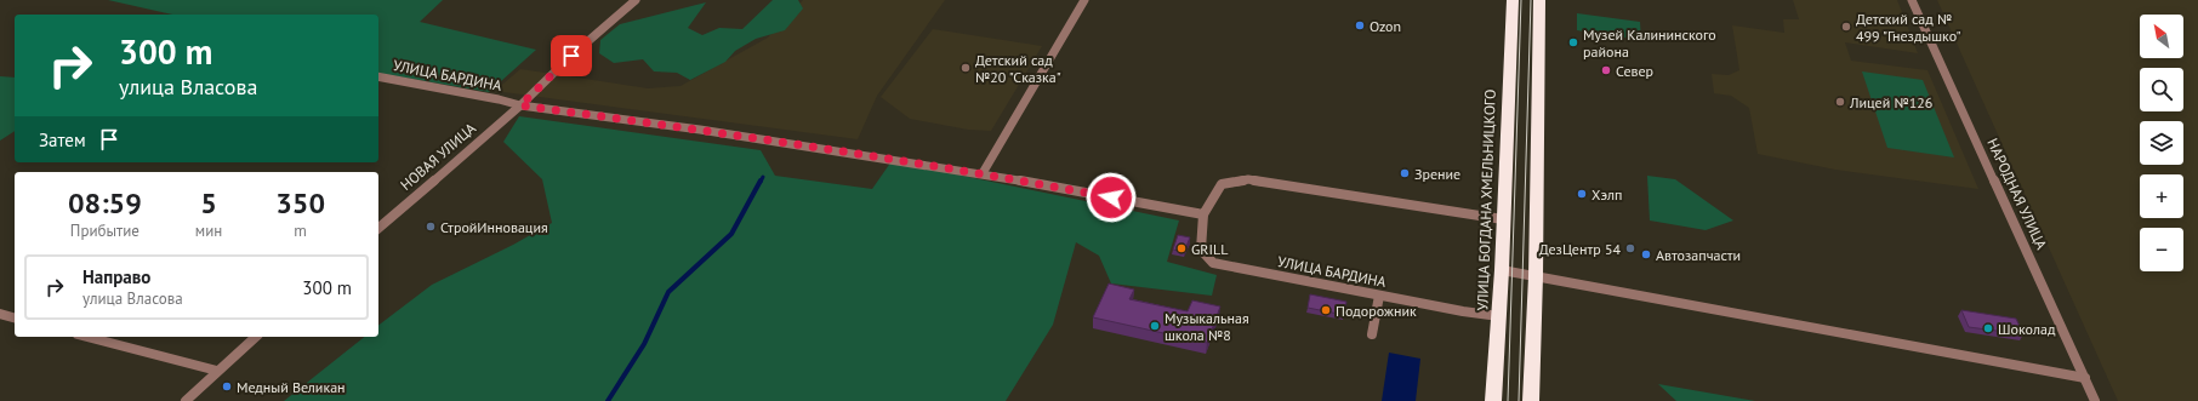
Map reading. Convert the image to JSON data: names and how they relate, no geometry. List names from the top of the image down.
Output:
{
  "streets": {
    "highway": ["УЛИЦА БОГДАНА ХМЕЛЬНИЦКОГО"],
    "street": ["УЛИЦА БАРДИНА", "НОВАЯ УЛИЦА", "НАРОДНАЯ УЛИЦА"]
  },
  "crossings": [
    ["УЛИЦА БАРДИНА", "НОВАЯ УЛИЦА"],
    ["УЛИЦА БАРДИНА", "УЛИЦА БОГДАНА ХМЕЛЬНИЦКОГО"]
  ],
  "places": [
    "Ozon",
    "Детский сад № 499 \"Гнездышко\"",
    "Музей Калининского района",
    "Детский сад №20 \"Сказка\"",
    "Север",
    "Лицей №126",
    "Зрение",
    "Хэлп",
    "СтройИнновация",
    "GRILL",
    "ДезЦентр 54",
    "Автозапчасти",
    "Подорожник",
    "Музыкальная школа №8",
    "Шоколад",
    "Медный Великан"
  ],
  "north": "top left",
  "page": {
    "map_buttons": ["+", "−"],
    "turn": ["300 m", "улица Власова"],
    "then": "Затем",
    "eta": [
      "08:59",
      "Прибытие",
      "5",
      "мин",
      "350",
      "m"
    ],
    "list": [
      {
        "name": "Направо",
        "note": "улица Власова",
        "value": "300 m"
      }
    ]
  }
}
